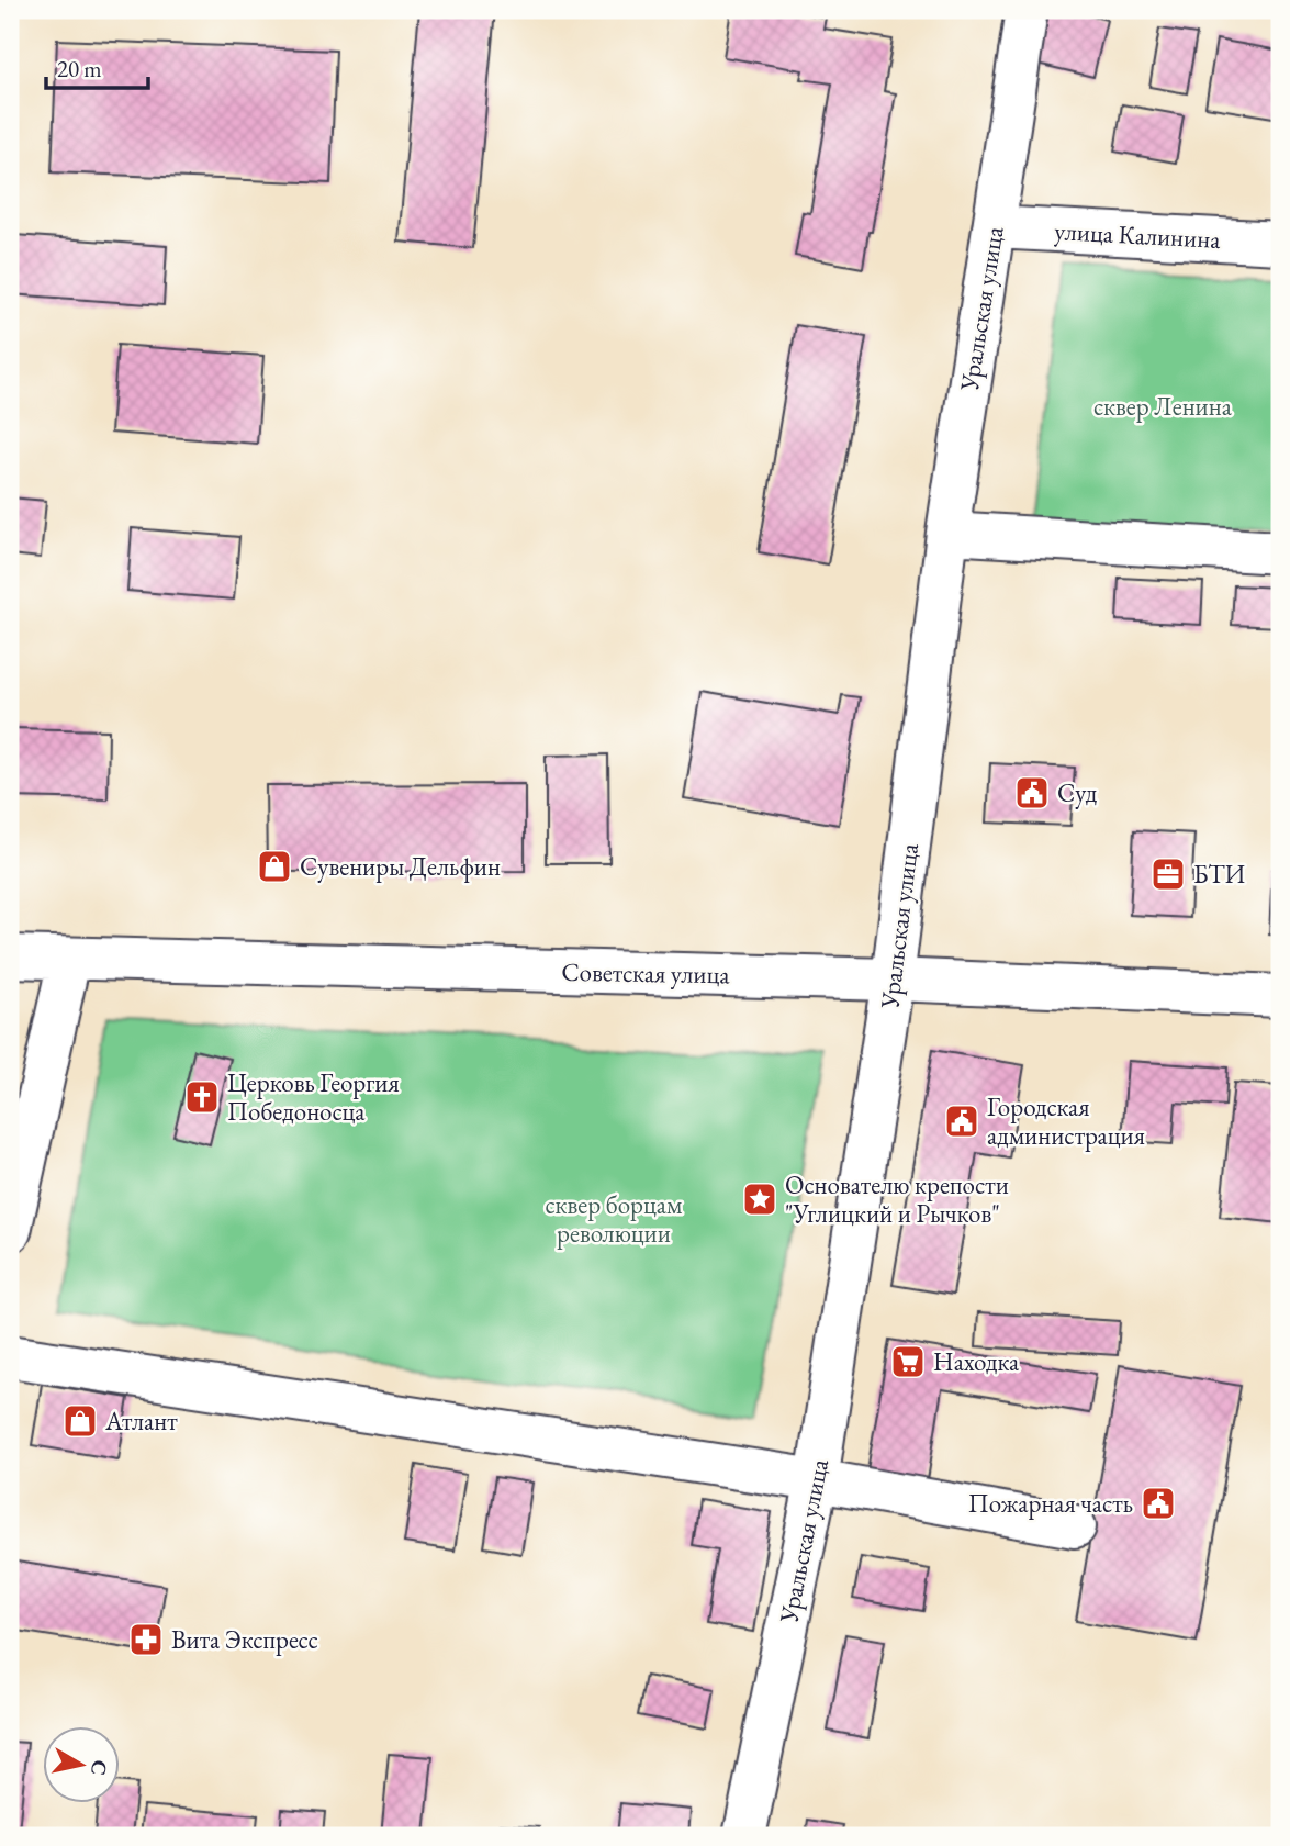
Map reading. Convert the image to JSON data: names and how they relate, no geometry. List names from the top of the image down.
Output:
{
  "streets": {
    "street": ["улица Калинина", "Уральская улица", "Советская улица"]
  },
  "crossings": [
    ["улица Калинина", "Уральская улица"],
    ["Уральская улица", "Советская улица"]
  ],
  "parks": ["сквер Ленина", "сквер борцам революции"],
  "places": {
    "public building": ["Суд", "Городская администрация", "Пожарная часть"],
    "shop": ["Сувениры Дельфин", "Атлант"],
    "office": ["БТИ"],
    "church": ["Церковь Георгия Победоносца"],
    "place": ["Основателю крепости \"Углицкий и Рычков\""],
    "supermarket": ["Находка"],
    "pharmacy": ["Вита Экспресс"]
  },
  "scale_bar": "20 m",
  "north": "right"
}
